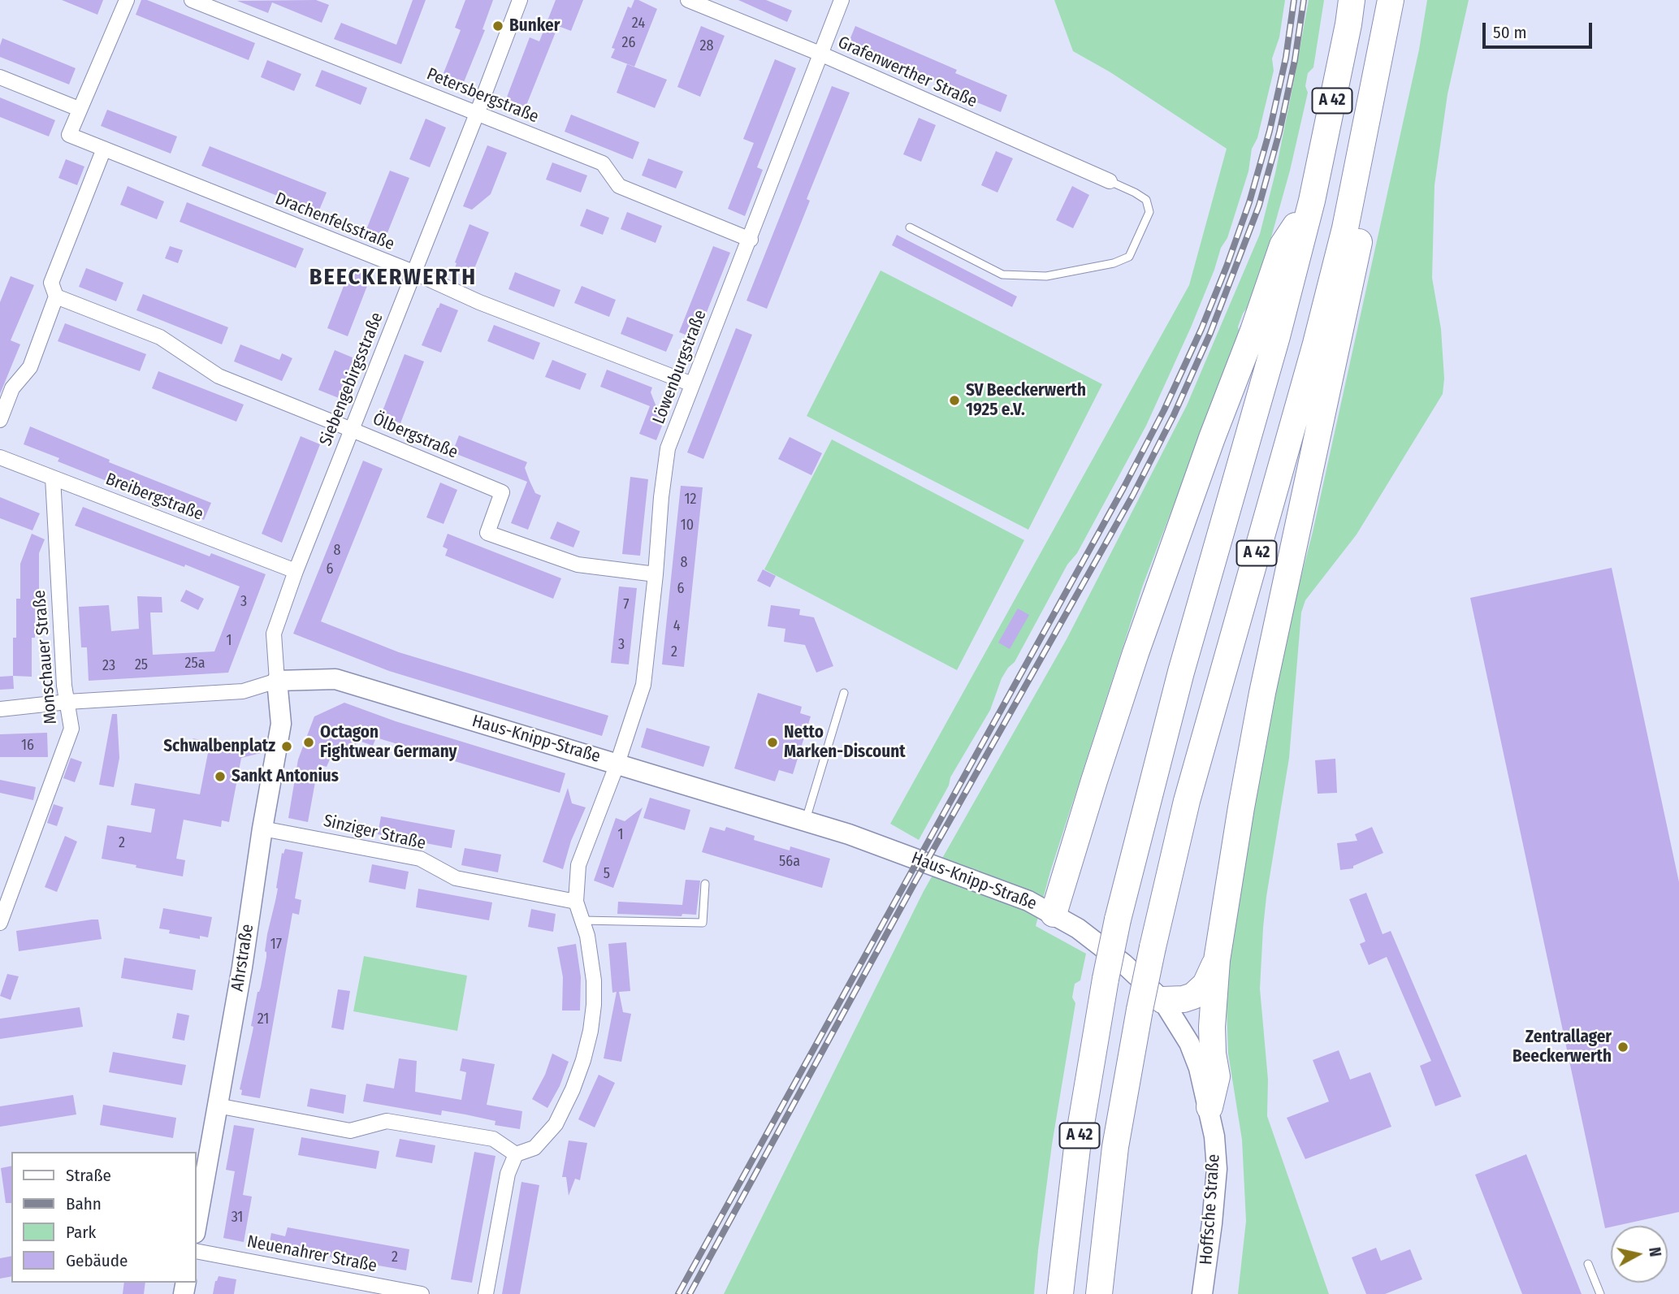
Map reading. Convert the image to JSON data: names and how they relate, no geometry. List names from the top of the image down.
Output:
{
  "streets": {
    "highway": ["A 42"],
    "street": [
      "Grafenwerther Straße",
      "Petersbergstraße",
      "Drachenfelsstraße",
      "Löwenburgstraße",
      "Siebengebirgsstraße",
      "Ölbergstraße",
      "Breibergstraße",
      "Monschauer Straße",
      "Haus-Knipp-Straße",
      "Sinziger Straße",
      "Ahrstraße",
      "Hoffsche Straße",
      "Neuenahrer Straße"
    ]
  },
  "crossings": [
    ["Grafenwerther Straße", "Löwenburgstraße"],
    ["Petersbergstraße", "Löwenburgstraße"],
    ["Petersbergstraße", "Siebengebirgsstraße"],
    ["A 42", "Haus-Knipp-Straße"],
    ["A 42", "Hoffsche Straße"],
    ["Drachenfelsstraße", "Löwenburgstraße"],
    ["Drachenfelsstraße", "Siebengebirgsstraße"],
    ["Löwenburgstraße", "Ölbergstraße"],
    ["Löwenburgstraße", "Haus-Knipp-Straße"],
    ["Löwenburgstraße", "Sinziger Straße"],
    ["Siebengebirgsstraße", "Ölbergstraße"],
    ["Siebengebirgsstraße", "Breibergstraße"],
    ["Siebengebirgsstraße", "Haus-Knipp-Straße"],
    ["Siebengebirgsstraße", "Ahrstraße"],
    ["Breibergstraße", "Monschauer Straße"],
    ["Monschauer Straße", "Haus-Knipp-Straße"],
    ["Haus-Knipp-Straße", "Ahrstraße"],
    ["Haus-Knipp-Straße", "Hoffsche Straße"],
    ["Sinziger Straße", "Ahrstraße"]
  ],
  "districts": ["BEECKERWERTH"],
  "places": [
    "Bunker",
    "SV Beeckerwerth 1925 e.V.",
    "Octagon Fightwear Germany",
    "Netto Marken-Discount",
    "Schwalbenplatz",
    "Sankt Antonius",
    "Zentrallager Beeckerwerth"
  ],
  "house_numbers": [
    "24",
    "26",
    "28",
    "12",
    "10",
    "8",
    "8",
    "6",
    "6",
    "3",
    "7",
    "4",
    "1",
    "3",
    "2",
    "25a",
    "25",
    "23",
    "16",
    "1",
    "2",
    "56a",
    "5",
    "17",
    "21",
    "31",
    "2"
  ],
  "legend": [
    "Straße",
    "Bahn",
    "Park",
    "Gebäude"
  ],
  "scale_bar": "50 m",
  "north": "right"
}
